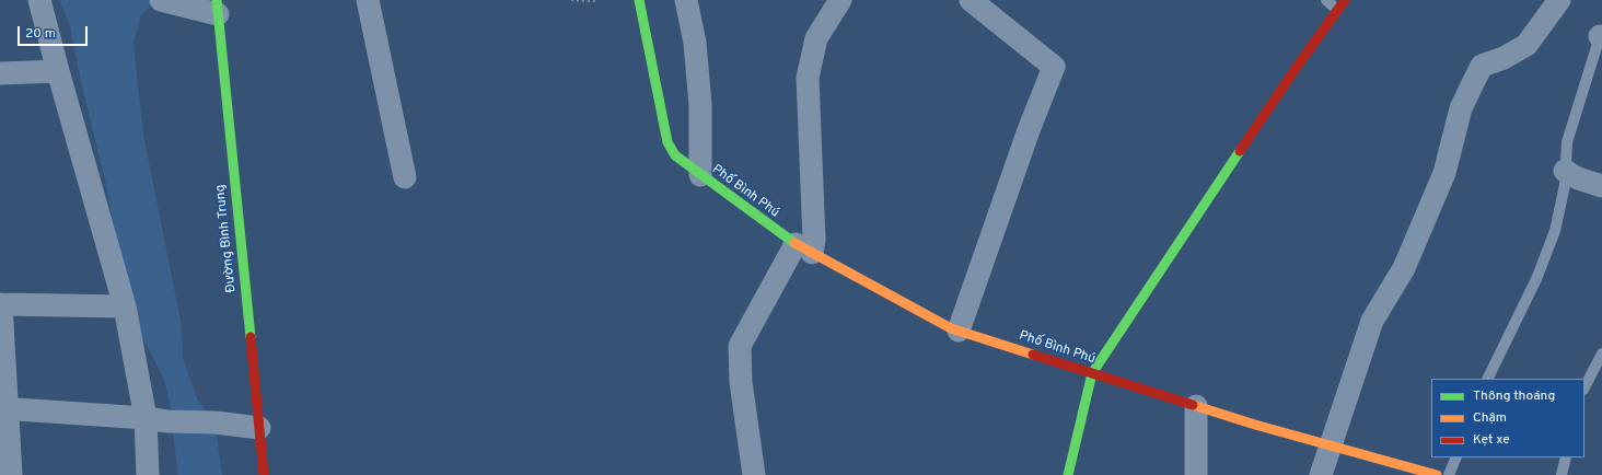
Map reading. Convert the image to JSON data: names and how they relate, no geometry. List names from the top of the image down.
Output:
{
  "streets": {
    "street": ["Phố Bình Phú", "Đường Bình Trung"]
  },
  "legend": ["Thông thoáng", "Chậm", "Kẹt xe"],
  "scale_bar": "20 m"
}
